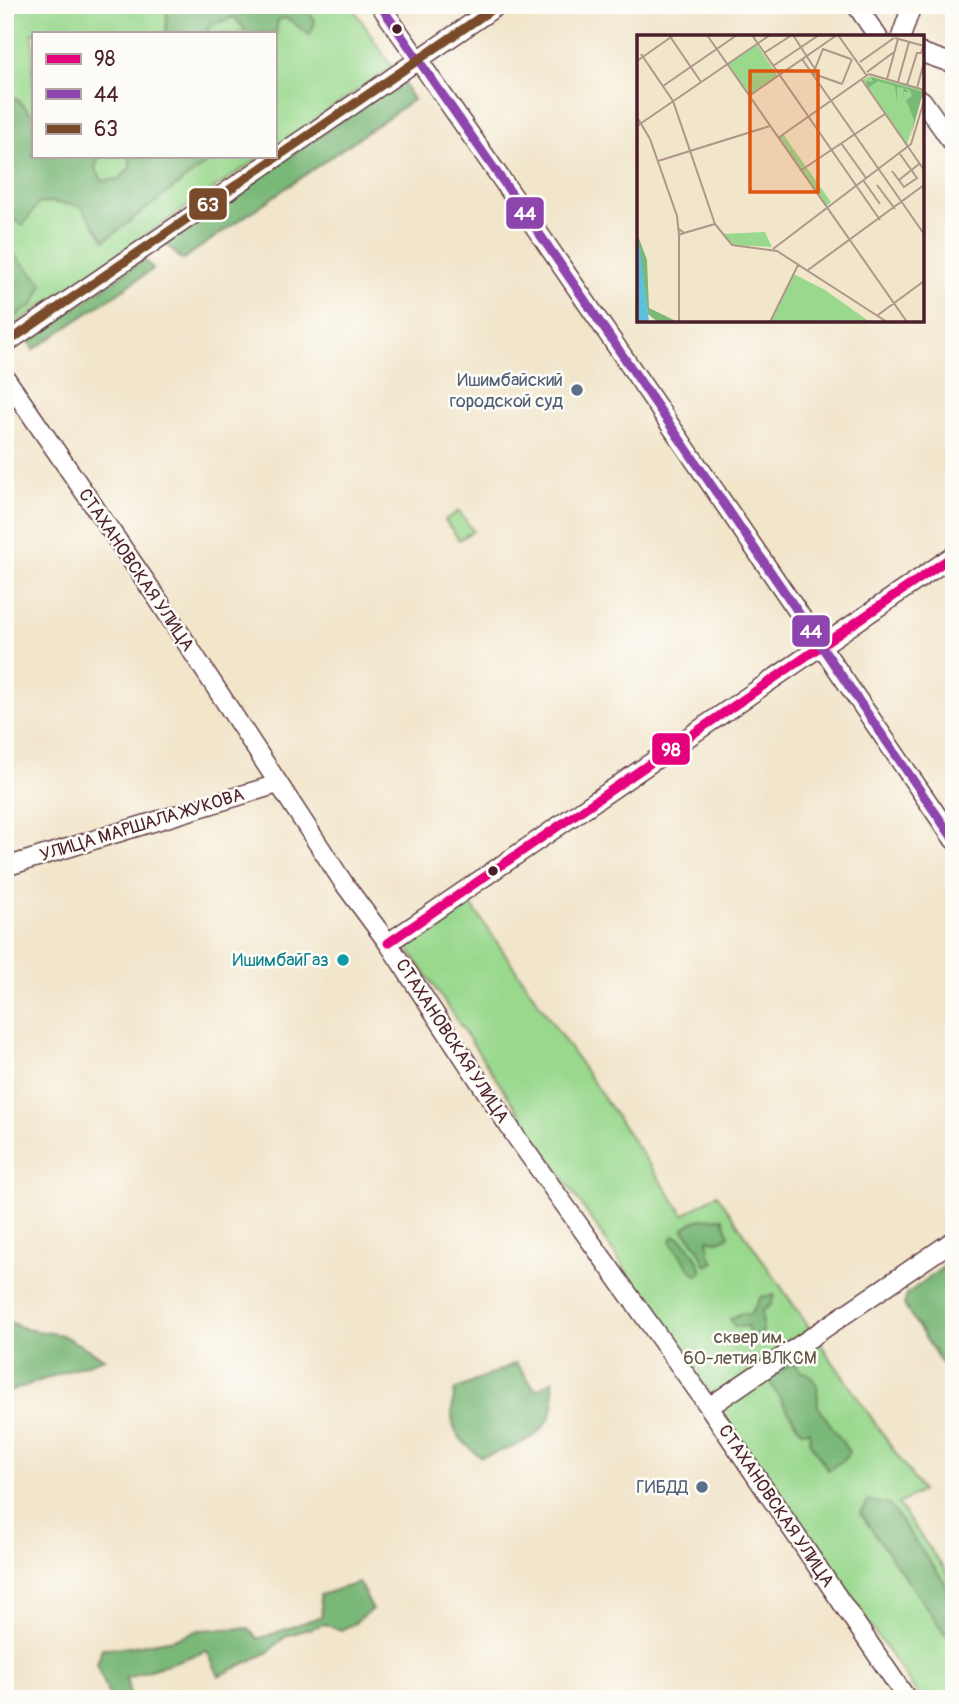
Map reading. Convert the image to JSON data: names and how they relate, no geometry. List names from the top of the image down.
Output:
{
  "streets": {
    "street": ["СТАХАНОВСКАЯ УЛИЦА", "УЛИЦА МАРШАЛА ЖУКОВА"]
  },
  "crossings": [
    ["СТАХАНОВСКАЯ УЛИЦА", "УЛИЦА МАРШАЛА ЖУКОВА"]
  ],
  "parks": ["сквер им. 60-летия ВЛКСМ"],
  "places": ["Ишимбайский городской суд", "ИшимбайГаз", "ГИБДД"],
  "lines": ["transit line 44", "transit line 63", "transit line 98"],
  "legend": ["98", "44", "63"]
}
